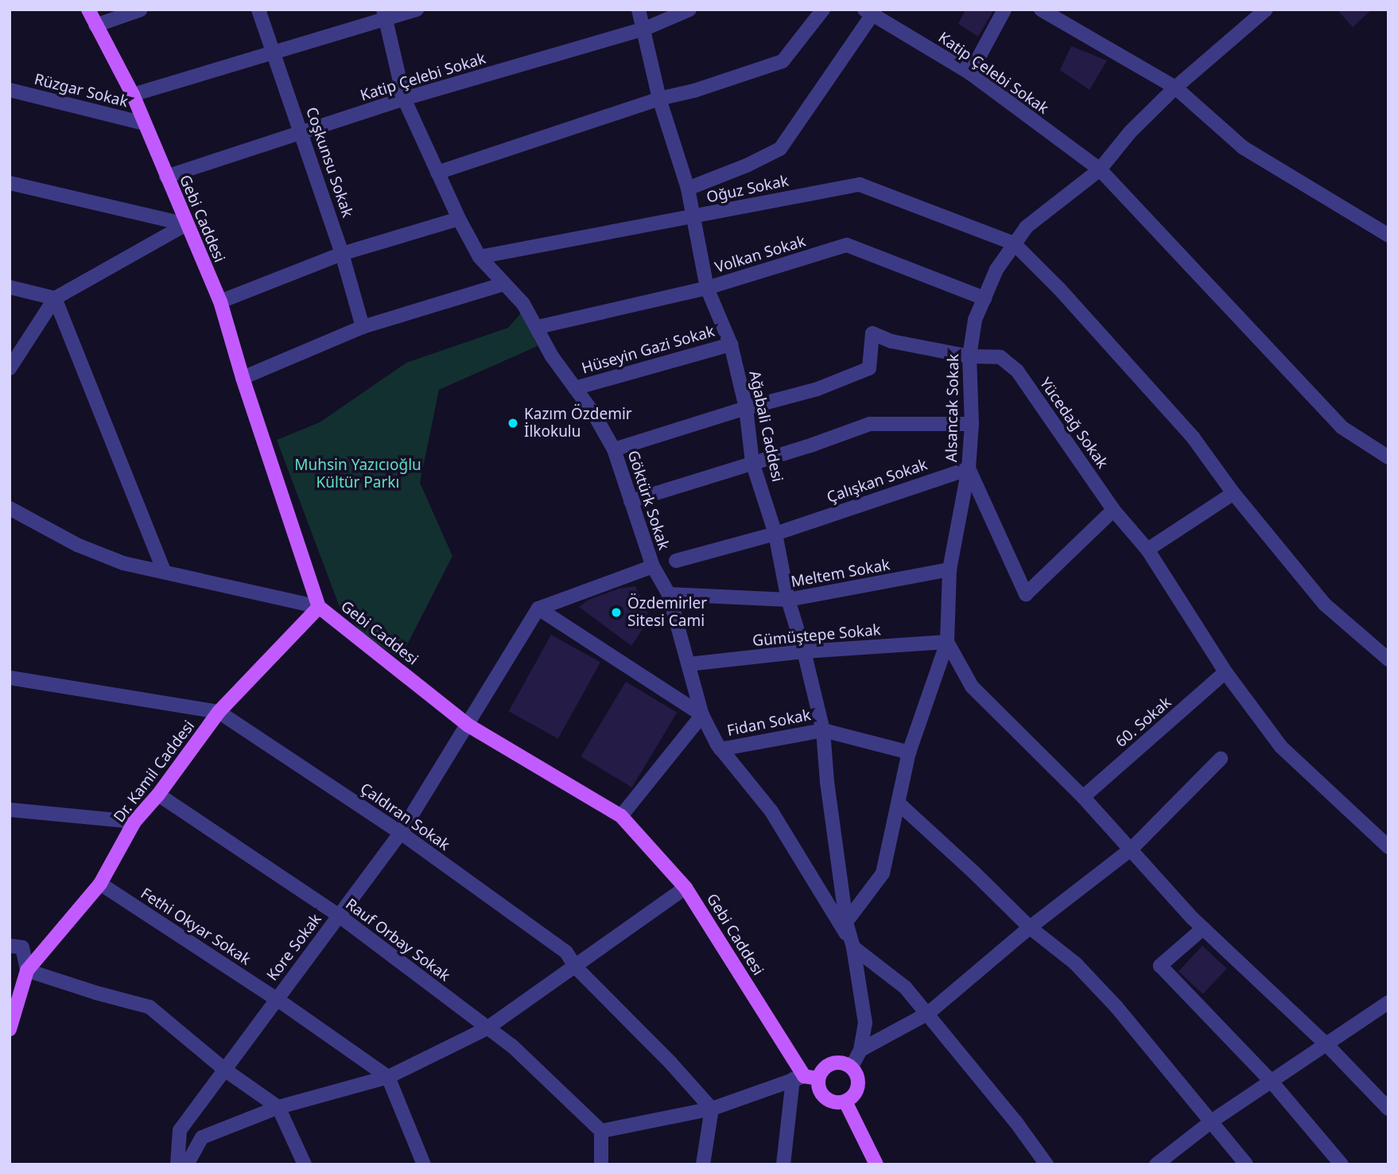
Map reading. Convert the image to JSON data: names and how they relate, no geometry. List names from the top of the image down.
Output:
{
  "streets": {
    "main road": ["Gebi Caddesi", "Dr. Kamil Caddesi"],
    "street": [
      "Katip Çelebi Sokak",
      "Rüzgar Sokak",
      "Coşkunsu Sokak",
      "Oğuz Sokak",
      "Volkan Sokak",
      "Hüseyin Gazi Sokak",
      "Alsancak Sokak",
      "Yücedağ Sokak",
      "Ağabali Caddesi",
      "Çalışkan Sokak",
      "Göktürk Sokak",
      "Meltem Sokak",
      "Gümüştepe Sokak",
      "60. Sokak",
      "Fidan Sokak",
      "Çaldıran Sokak",
      "Fethi Okyar Sokak",
      "Rauf Orbay Sokak",
      "Kore Sokak"
    ]
  },
  "crossings": [
    ["Katip Çelebi Sokak", "Coşkunsu Sokak"],
    ["Katip Çelebi Sokak", "Gebi Caddesi"],
    ["Katip Çelebi Sokak", "Alsancak Sokak"],
    ["Katip Çelebi Sokak", "Ağabali Caddesi"],
    ["Katip Çelebi Sokak", "Göktürk Sokak"],
    ["Rüzgar Sokak", "Gebi Caddesi"],
    ["Oğuz Sokak", "Alsancak Sokak"],
    ["Oğuz Sokak", "Ağabali Caddesi"],
    ["Oğuz Sokak", "Göktürk Sokak"],
    ["Gebi Caddesi", "Dr. Kamil Caddesi"],
    ["Gebi Caddesi", "Kore Sokak"],
    ["Volkan Sokak", "Alsancak Sokak"],
    ["Volkan Sokak", "Ağabali Caddesi"],
    ["Volkan Sokak", "Göktürk Sokak"],
    ["Hüseyin Gazi Sokak", "Ağabali Caddesi"],
    ["Hüseyin Gazi Sokak", "Göktürk Sokak"],
    ["Alsancak Sokak", "Yücedağ Sokak"],
    ["Alsancak Sokak", "Ağabali Caddesi"],
    ["Alsancak Sokak", "Çalışkan Sokak"],
    ["Alsancak Sokak", "Meltem Sokak"],
    ["Alsancak Sokak", "Gümüştepe Sokak"],
    ["Yücedağ Sokak", "Ağabali Caddesi"],
    ["Yücedağ Sokak", "Göktürk Sokak"],
    ["Yücedağ Sokak", "60. Sokak"],
    ["Ağabali Caddesi", "Çalışkan Sokak"],
    ["Ağabali Caddesi", "Meltem Sokak"],
    ["Ağabali Caddesi", "Gümüştepe Sokak"],
    ["Ağabali Caddesi", "Fidan Sokak"],
    ["Göktürk Sokak", "Meltem Sokak"],
    ["Göktürk Sokak", "Gümüştepe Sokak"],
    ["Göktürk Sokak", "Fidan Sokak"],
    ["Dr. Kamil Caddesi", "Çaldıran Sokak"],
    ["Dr. Kamil Caddesi", "Fethi Okyar Sokak"],
    ["Dr. Kamil Caddesi", "Rauf Orbay Sokak"],
    ["Çaldıran Sokak", "Kore Sokak"],
    ["Fethi Okyar Sokak", "Kore Sokak"],
    ["Rauf Orbay Sokak", "Kore Sokak"]
  ],
  "parks": ["Muhsin Yazıcıoğlu Kültür Parkı"],
  "places": ["Kazım Özdemir İlkokulu", "Özdemirler Sitesi Cami"]
}
